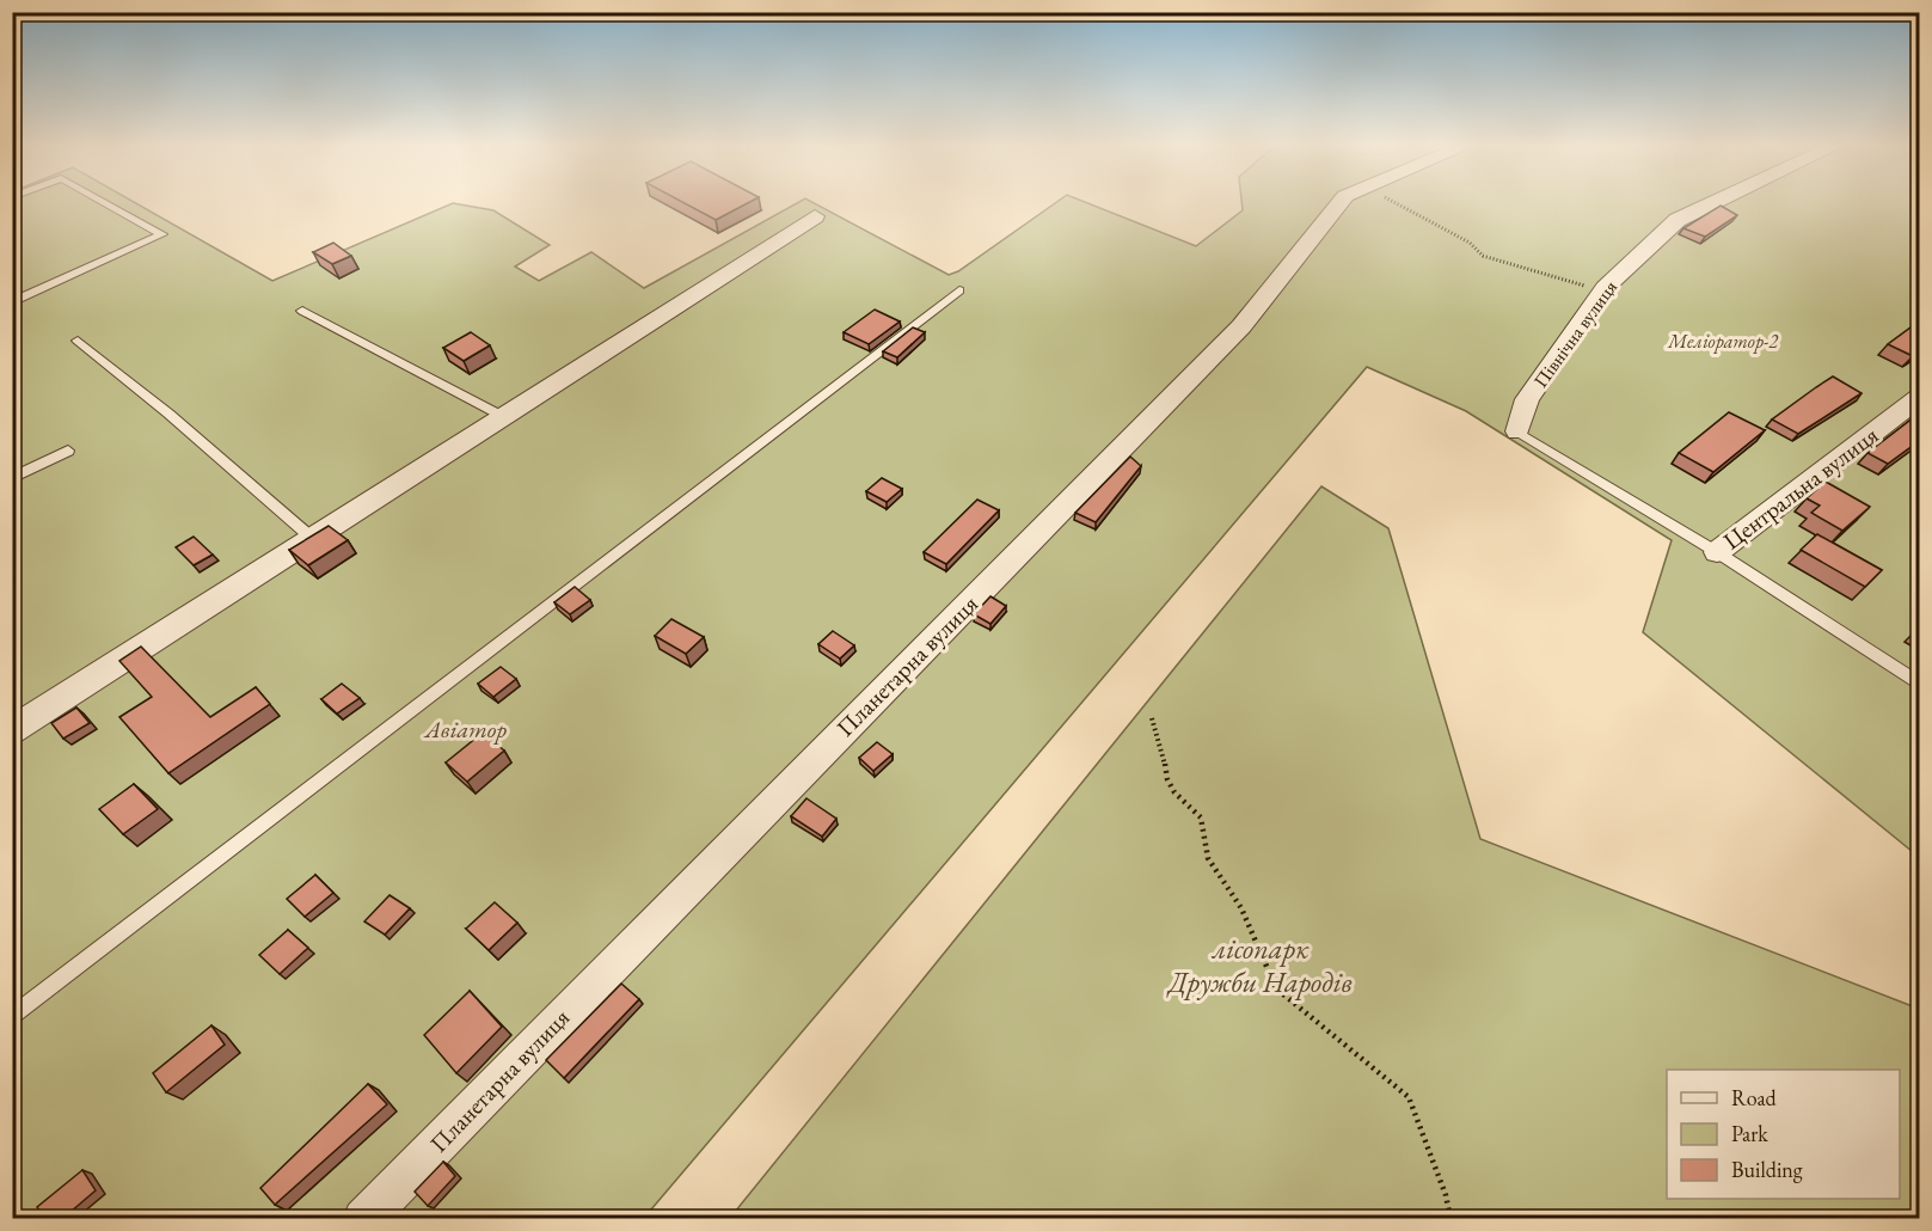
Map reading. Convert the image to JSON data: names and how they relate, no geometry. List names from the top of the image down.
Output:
{
  "streets": {
    "street": ["Північна вулиця", "Центральна вулиця", "Планетарна вулиця"]
  },
  "parks": ["Меліоратор-2", "Авіатор", "лісопарк Дружби Народів"],
  "legend": ["Road", "Park", "Building"]
}
